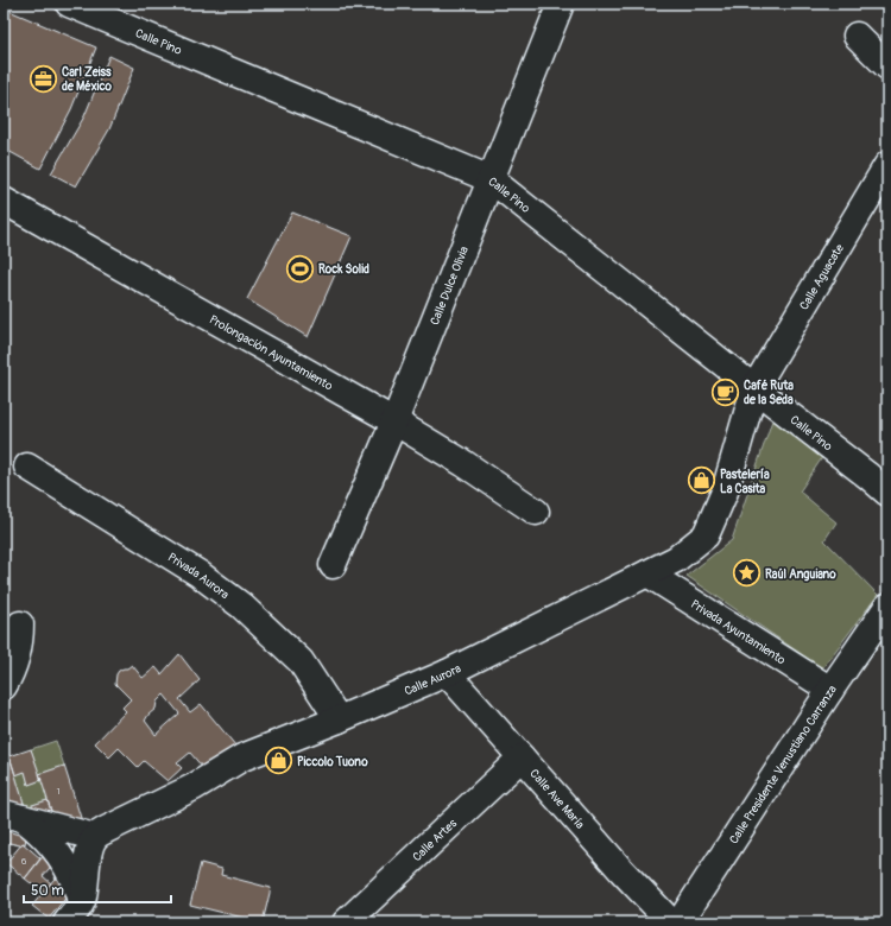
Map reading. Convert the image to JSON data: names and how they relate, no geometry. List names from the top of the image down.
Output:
{
  "streets": {
    "street": [
      "Calle Pino",
      "Calle Aguacate",
      "Calle Dulce Olivia",
      "Prolongación Ayuntamiento",
      "Privada Aurora",
      "Privada Ayuntamiento",
      "Calle Aurora",
      "Calle Presidente Venustiano Carranza",
      "Calle Ave María",
      "Calle Artes"
    ]
  },
  "crossings": [
    ["Calle Pino", "Calle Aguacate"],
    ["Calle Pino", "Calle Dulce Olivia"],
    ["Calle Pino", "Calle Aurora"],
    ["Calle Aguacate", "Calle Aurora"],
    ["Calle Dulce Olivia", "Prolongación Ayuntamiento"],
    ["Privada Aurora", "Calle Aurora"],
    ["Privada Ayuntamiento", "Calle Aurora"],
    ["Privada Ayuntamiento", "Calle Presidente Venustiano Carranza"],
    ["Calle Aurora", "Calle Ave María"],
    ["Calle Ave María", "Calle Artes"]
  ],
  "places": {
    "office": ["Carl Zeiss de México"],
    "sports": ["Rock Solid"],
    "cafe": ["Café Ruta de la Seda"],
    "shop": ["Pastelería La Casita", "Piccolo Tuono"],
    "place": ["Raúl Anguiano"]
  },
  "house_numbers": ["1", "6"],
  "scale_bar": "50 m"
}
